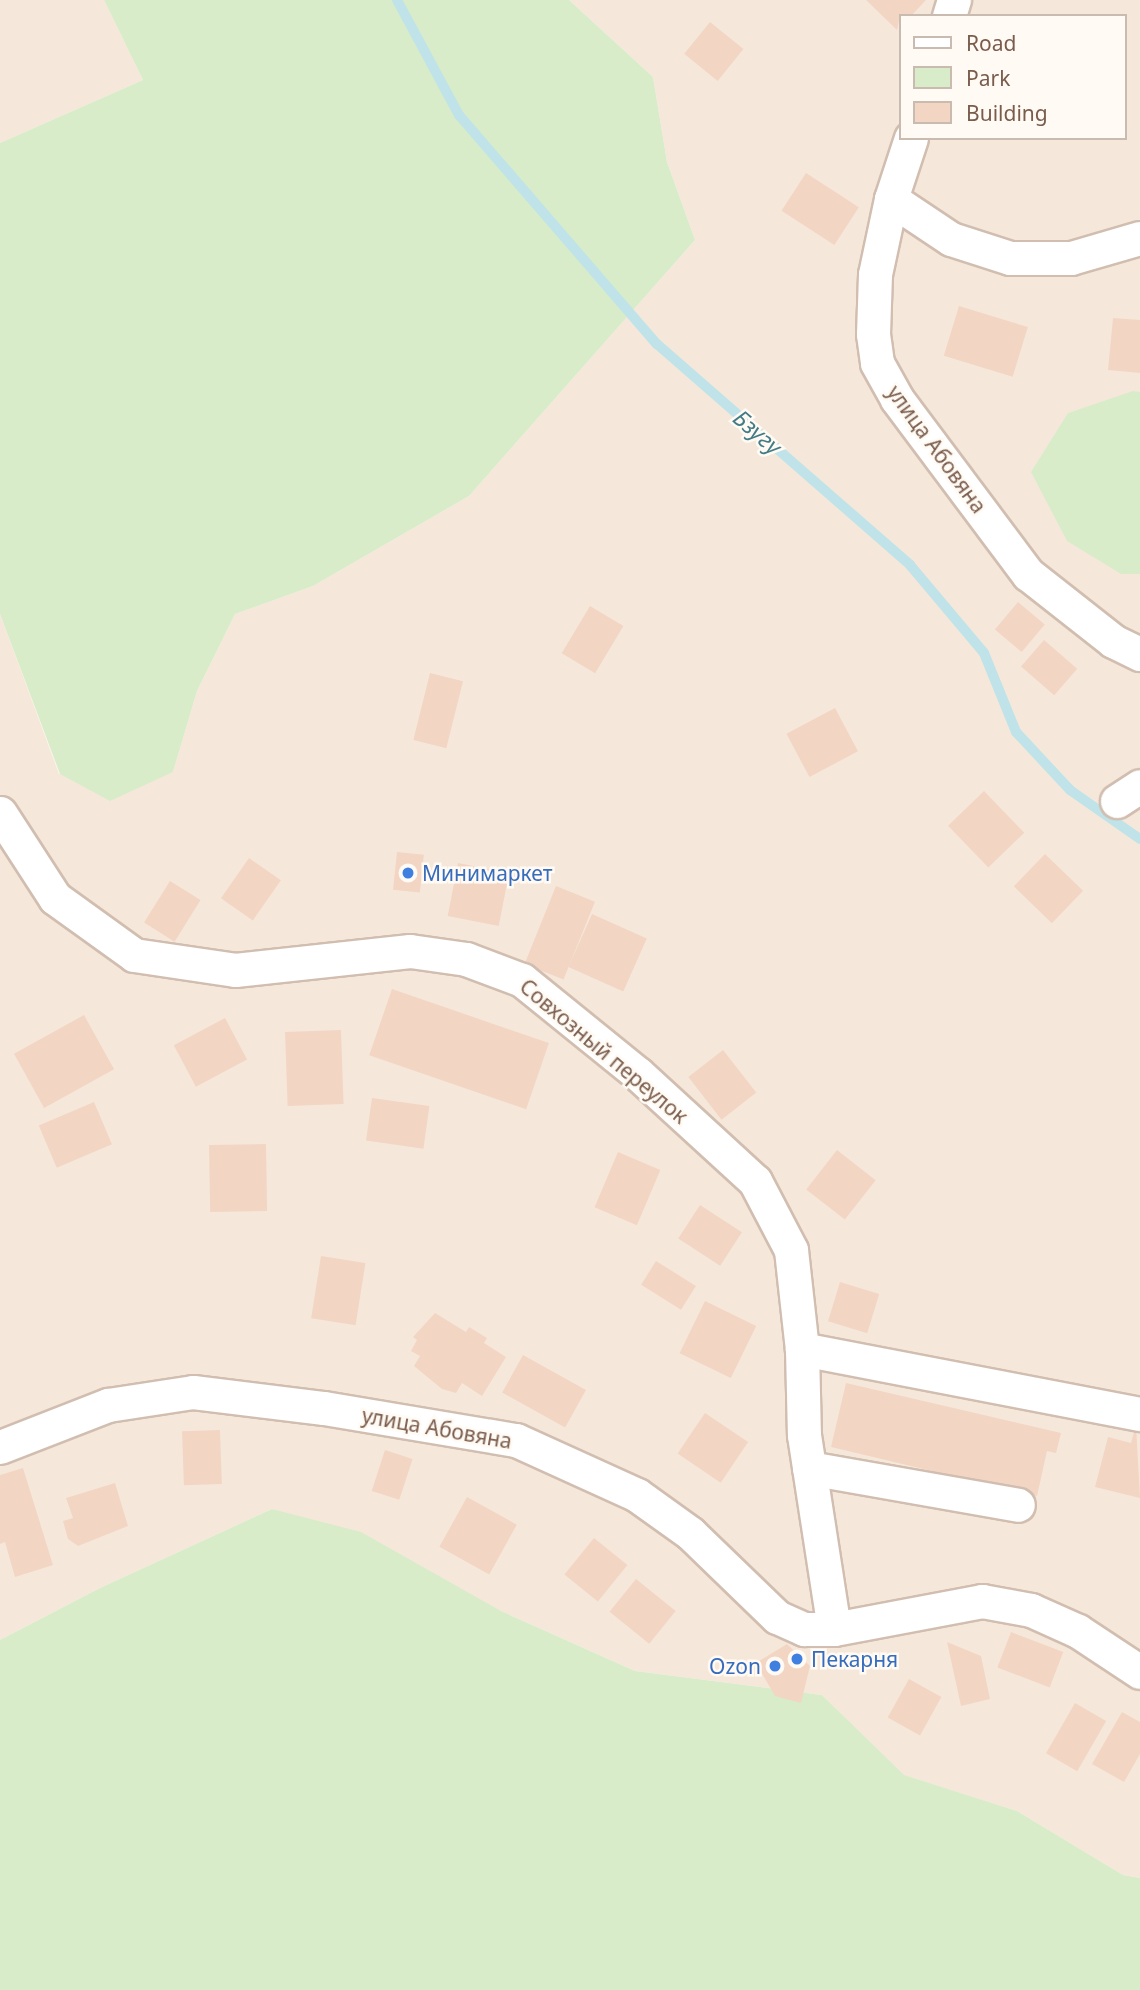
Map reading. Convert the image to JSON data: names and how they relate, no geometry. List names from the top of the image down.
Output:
{
  "streets": {
    "street": ["улица Абовяна", "Совхозный переулок"]
  },
  "crossings": [
    ["улица Абовяна", "Совхозный переулок"]
  ],
  "water": ["Бзугу"],
  "places": ["Минимаркет", "Пекарня", "Ozon"],
  "legend": ["Road", "Park", "Building"]
}
